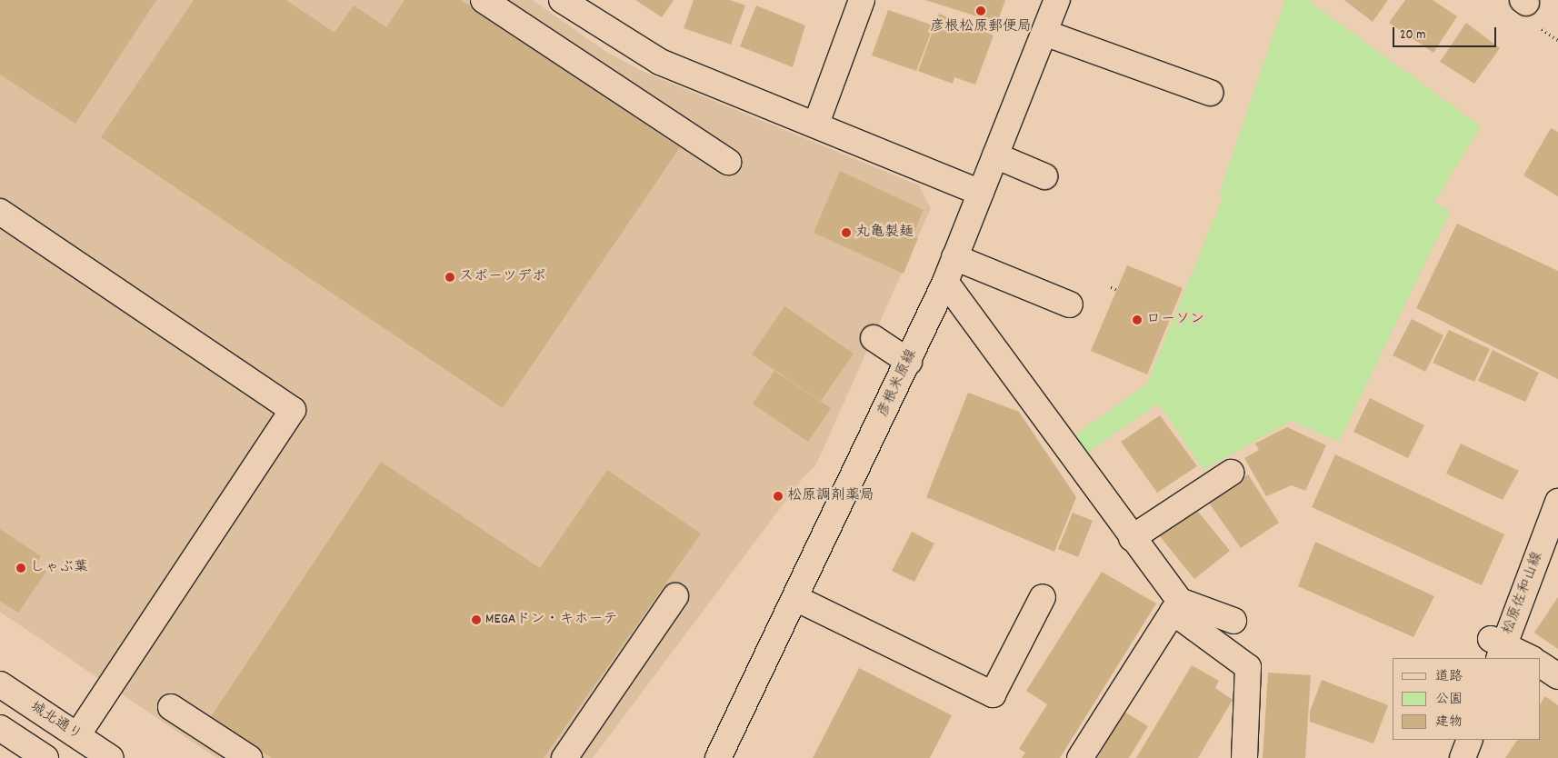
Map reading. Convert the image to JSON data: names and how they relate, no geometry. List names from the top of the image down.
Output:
{
  "streets": {
    "street": ["彦根米原線", "松原佐和山線", "城北通り"]
  },
  "places": [
    "彦根松原郵便局",
    "丸亀製麺",
    "スポーツデポ",
    "ローソン",
    "松原調剤薬局",
    "しゃぶ葉",
    "MEGAドン・キホーテ"
  ],
  "legend": ["道路", "公園", "建物"],
  "scale_bar": "20 m"
}
